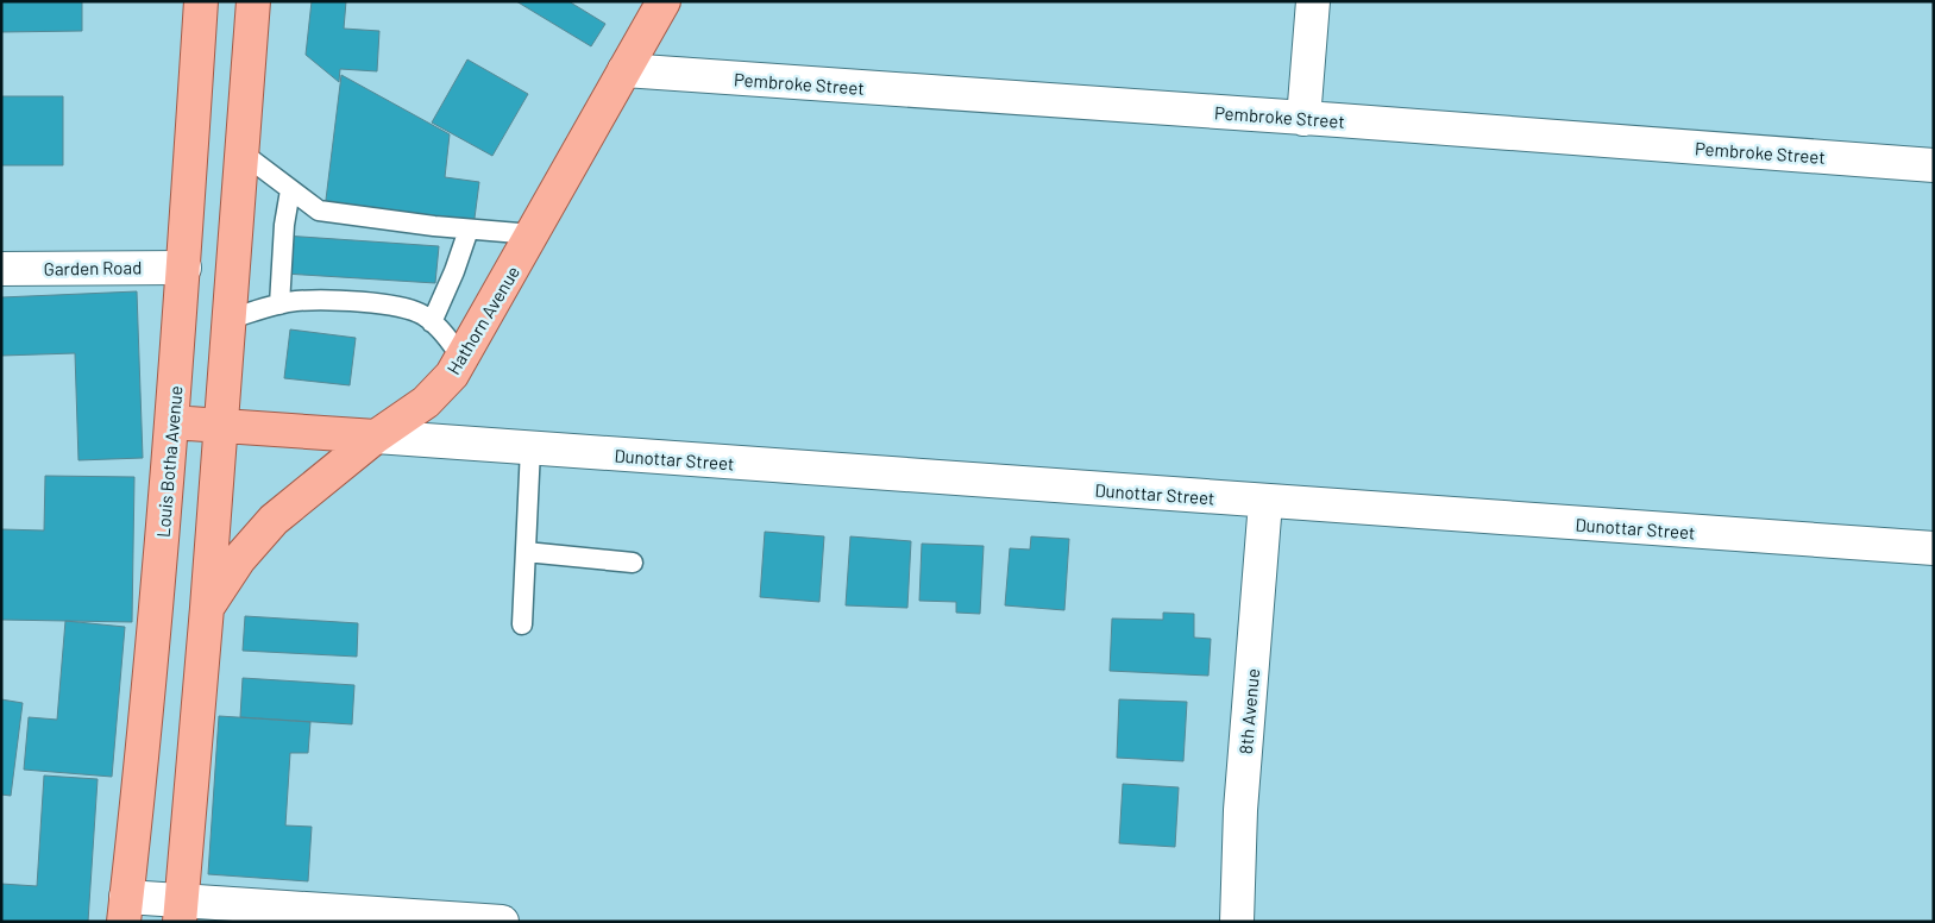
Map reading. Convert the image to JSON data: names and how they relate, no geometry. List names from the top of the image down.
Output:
{
  "streets": {
    "main road": ["Hathorn Avenue", "Louis Botha Avenue"],
    "street": [
      "Pembroke Street",
      "Garden Road",
      "Dunottar Street",
      "8th Avenue"
    ]
  },
  "crossings": [
    ["Pembroke Street", "Hathorn Avenue"],
    ["Garden Road", "Louis Botha Avenue"],
    ["Hathorn Avenue", "Dunottar Street"],
    ["Dunottar Street", "8th Avenue"]
  ]
}
